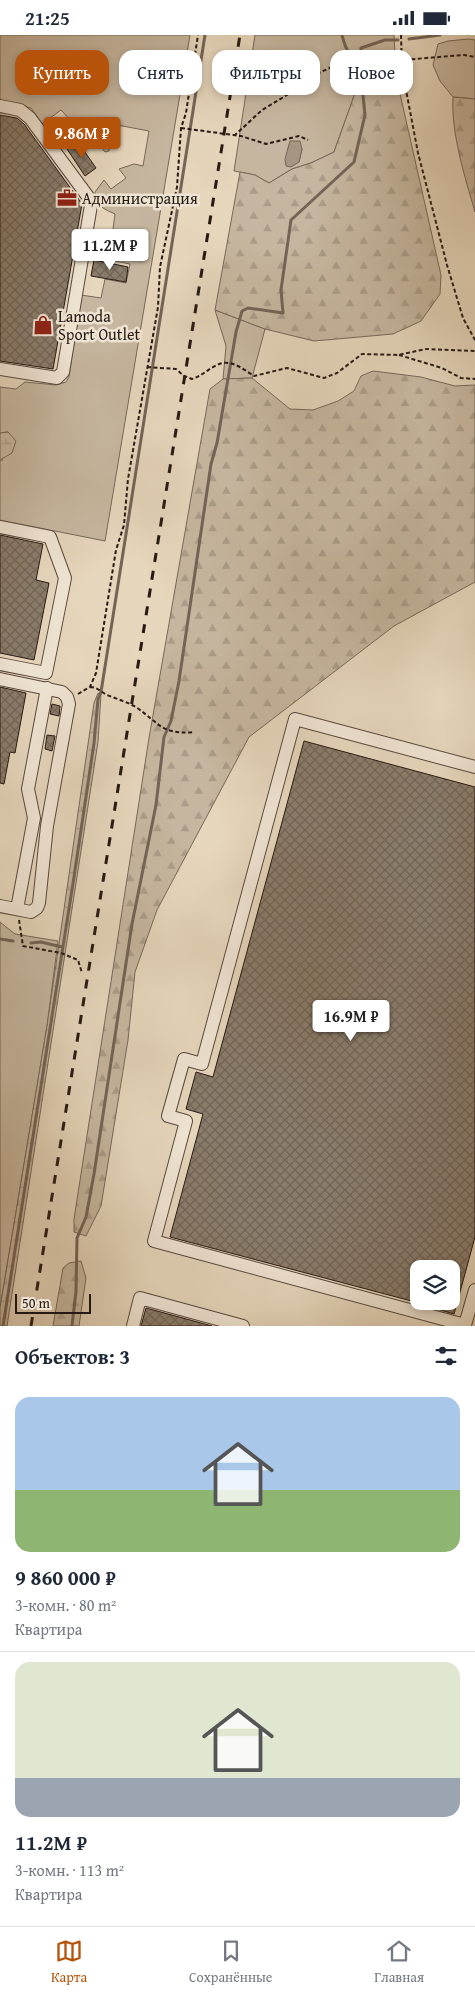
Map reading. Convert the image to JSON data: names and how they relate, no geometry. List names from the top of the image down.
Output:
{
  "places": {
    "office": ["Администрация"],
    "shop": ["Lamoda Sport Outlet"]
  },
  "scale_bar": "50 m",
  "page": {
    "status": "21:25",
    "chip": [
      "Купить",
      "Снять",
      "Фильтры",
      "Новое"
    ],
    "price": ["9.86M ₽", "11.2M ₽", "16.9M ₽"],
    "scale": "50 m",
    "heading": "Объектов: 3",
    "list": [
      {
        "name": "9 860 000 ₽",
        "note": "3-комн. · 80 m² · Квартира"
      },
      {
        "name": "11.2M ₽",
        "note": "3-комн. · 113 m² · Квартира"
      }
    ],
    "tabs": ["Карта", "Сохранённые", "Главная"]
  }
}
